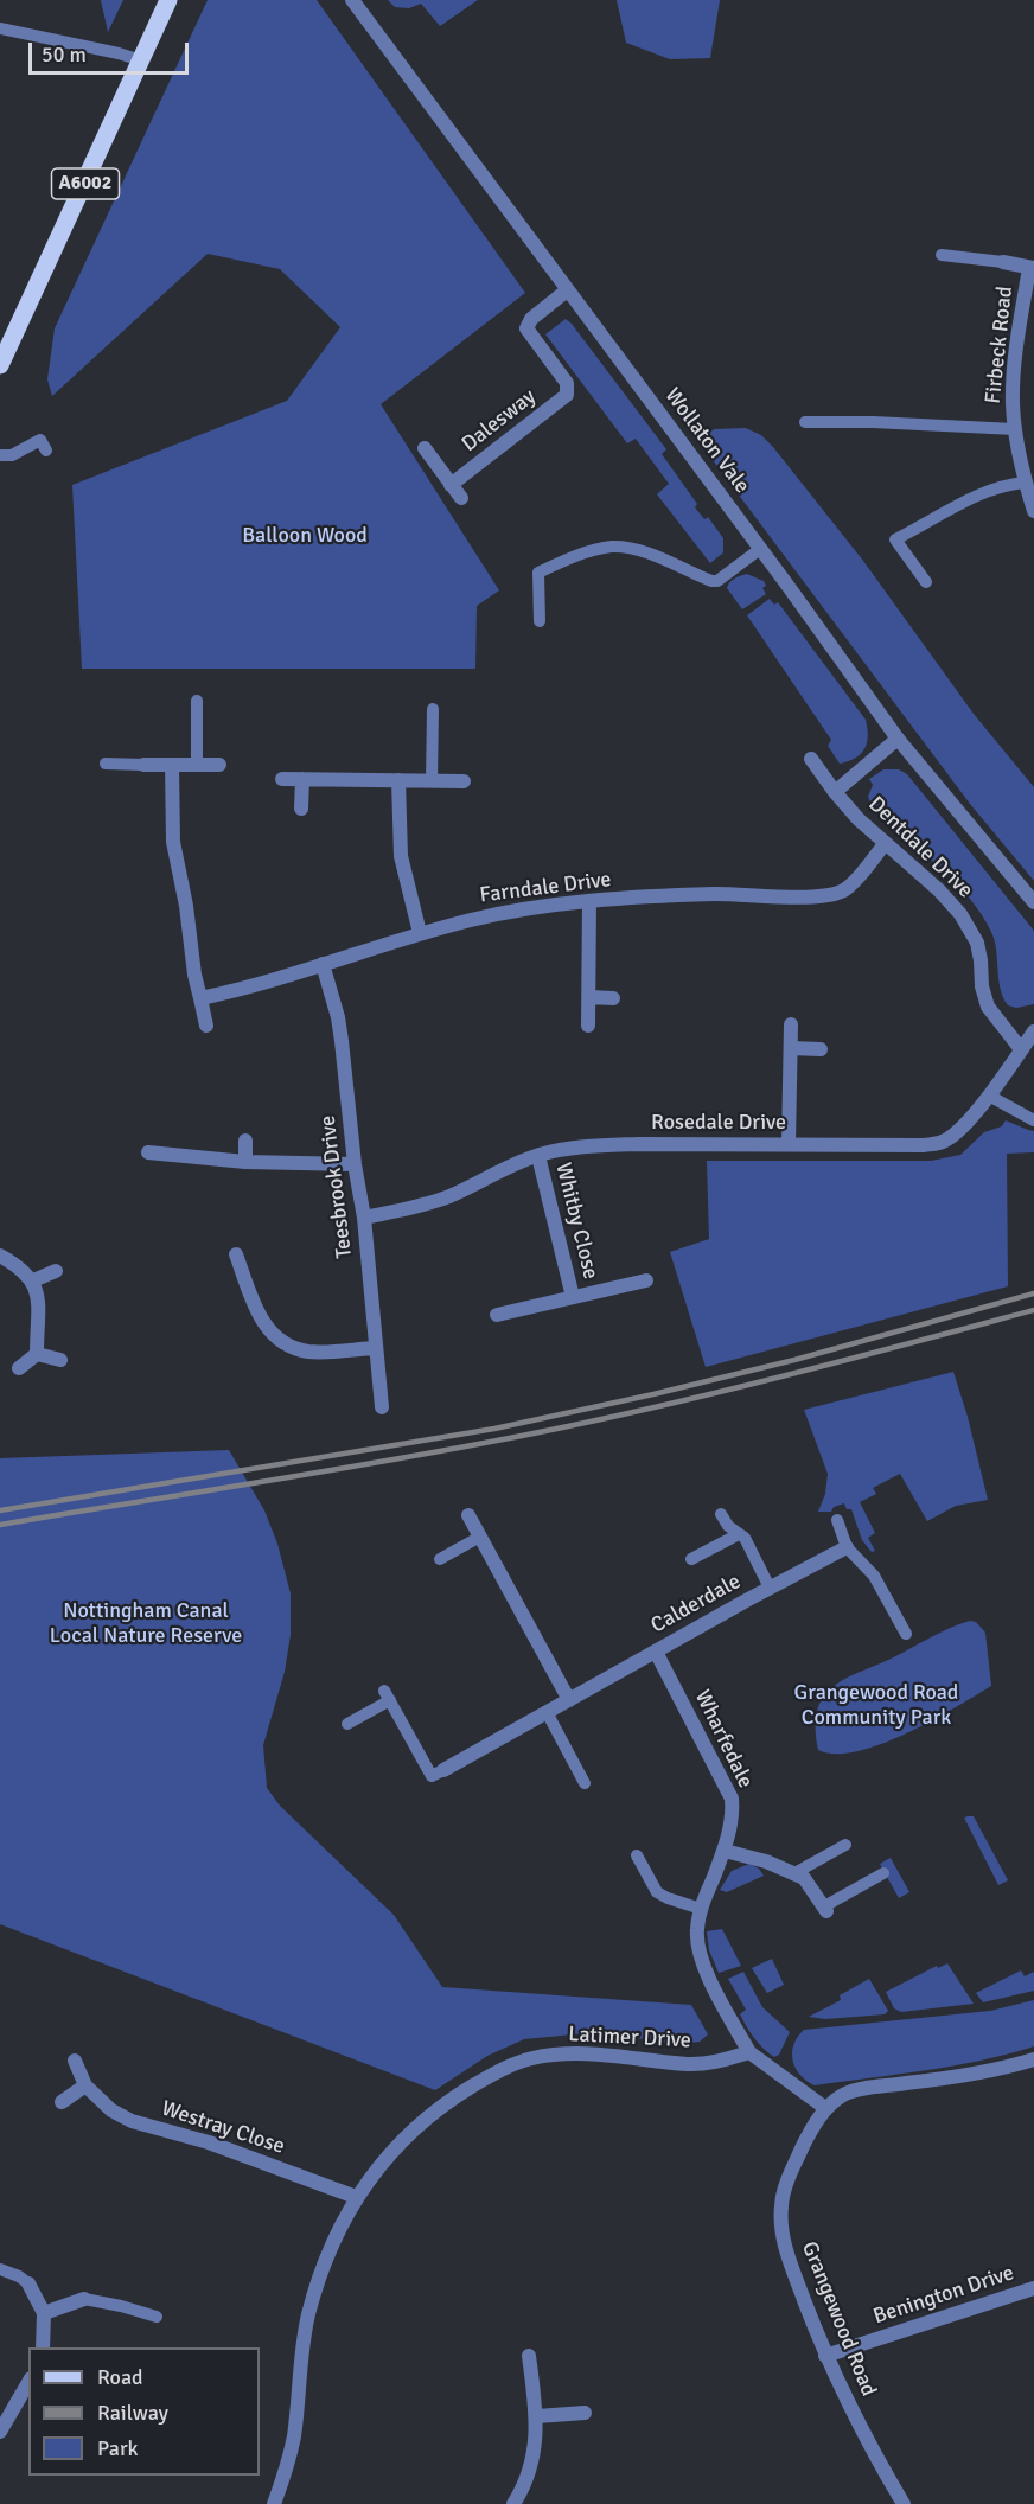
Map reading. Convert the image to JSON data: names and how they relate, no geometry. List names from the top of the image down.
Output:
{
  "streets": {
    "main road": ["A6002"],
    "street": [
      "Firbeck Road",
      "Dalesway",
      "Wollaton Vale",
      "Dentdale Drive",
      "Farndale Drive",
      "Rosedale Drive",
      "Teesbrook Drive",
      "Whitby Close",
      "Calderdale",
      "Wharfedale",
      "Latimer Drive",
      "Westray Close",
      "Benington Drive",
      "Grangewood Road"
    ]
  },
  "crossings": [
    ["Dalesway", "Wollaton Vale"],
    ["Wollaton Vale", "Dentdale Drive"],
    ["Dentdale Drive", "Farndale Drive"],
    ["Dentdale Drive", "Rosedale Drive"],
    ["Farndale Drive", "Teesbrook Drive"],
    ["Rosedale Drive", "Teesbrook Drive"],
    ["Rosedale Drive", "Whitby Close"],
    ["Calderdale", "Wharfedale"],
    ["Wharfedale", "Latimer Drive"],
    ["Latimer Drive", "Westray Close"],
    ["Benington Drive", "Grangewood Road"]
  ],
  "parks": ["Balloon Wood", "Nottingham Canal Local Nature Reserve", "Grangewood Road Community Park"],
  "legend": ["Road", "Railway", "Park"],
  "scale_bar": "50 m"
}
